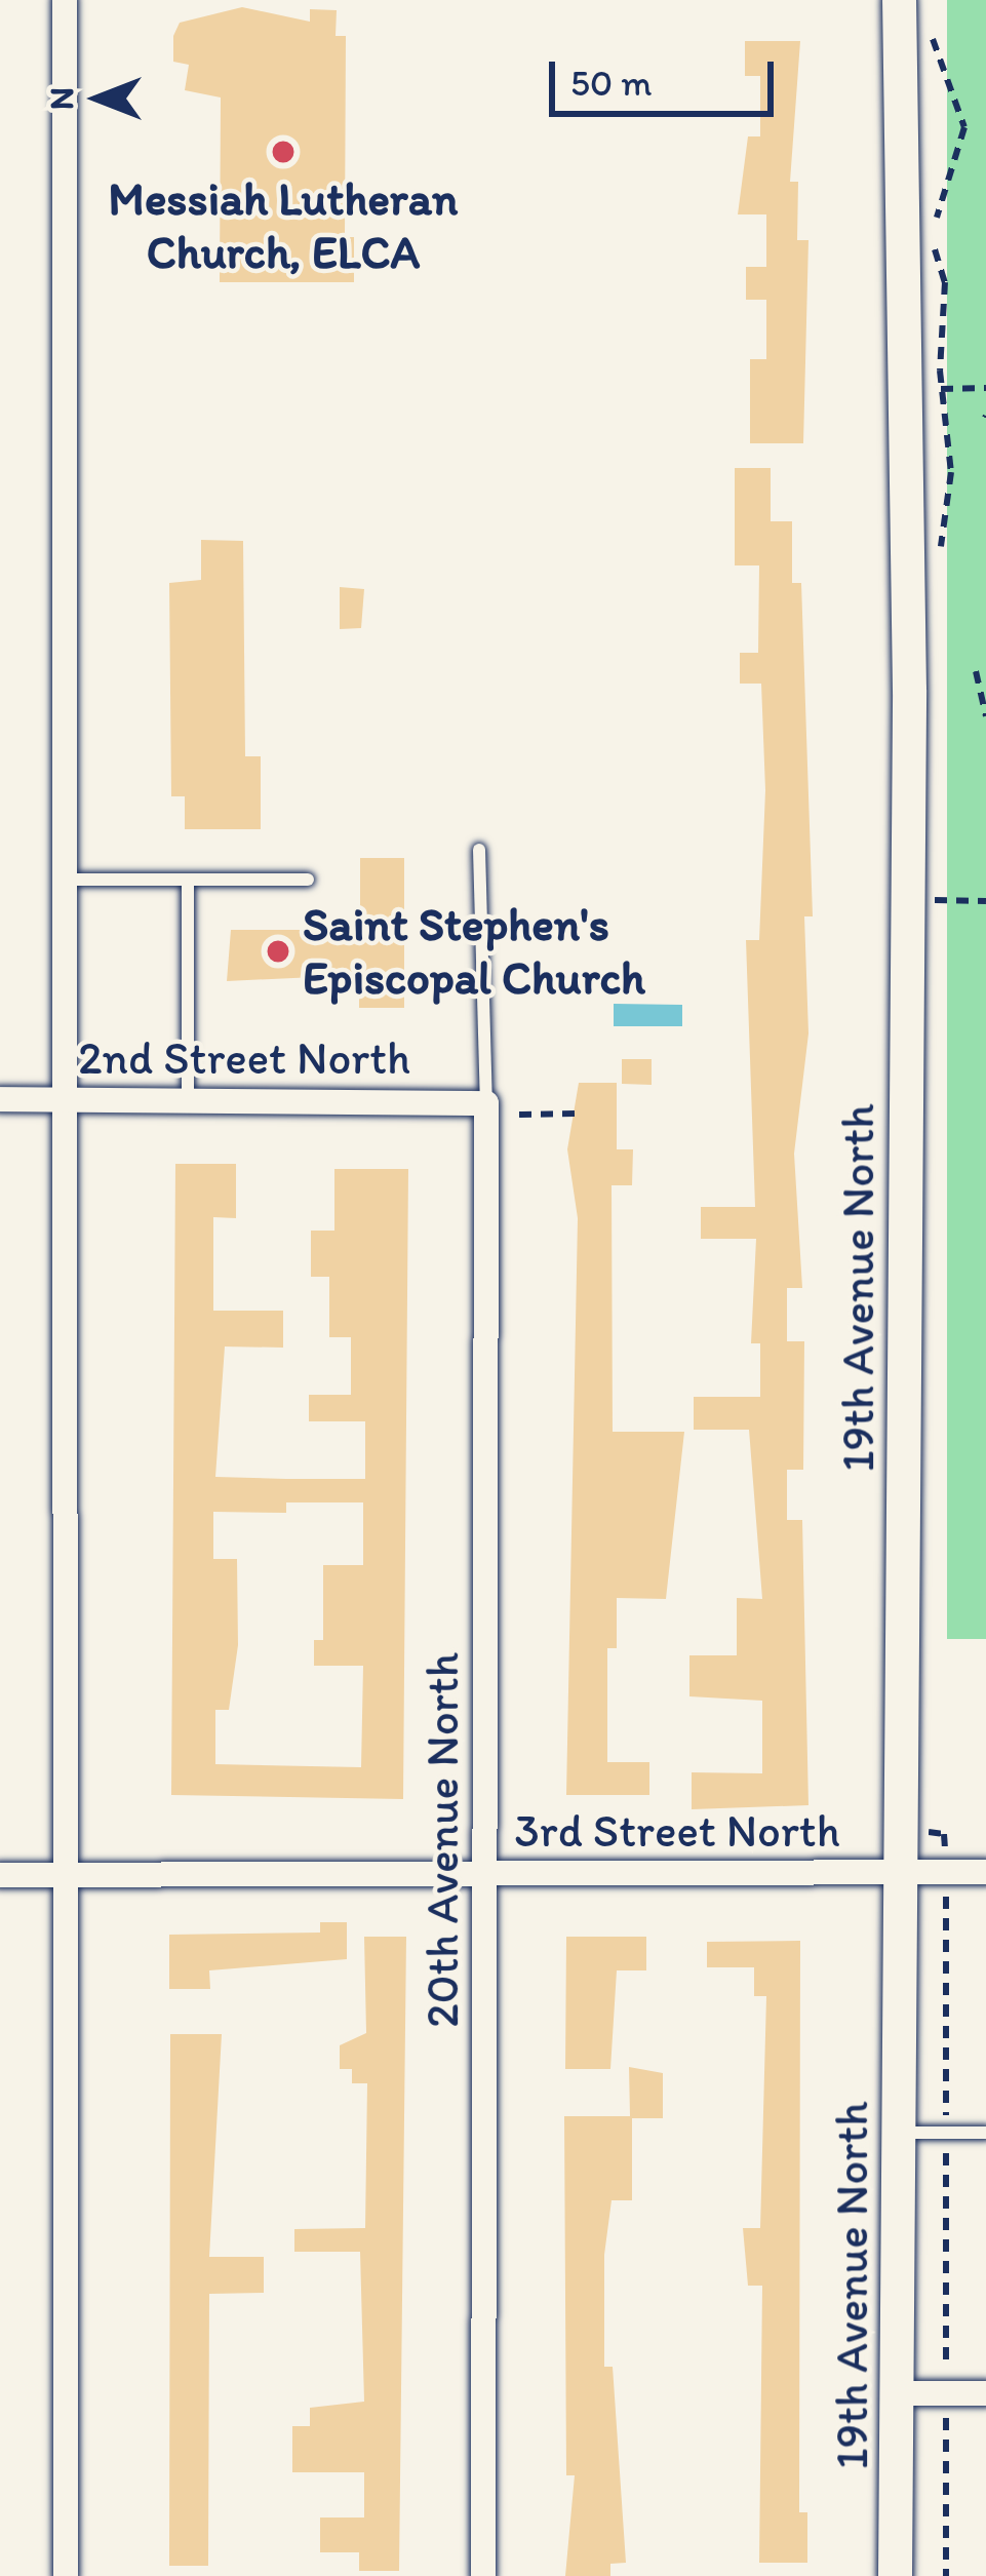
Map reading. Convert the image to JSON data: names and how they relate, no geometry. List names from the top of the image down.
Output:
{
  "streets": {
    "street": [
      "2nd Street North",
      "19th Avenue North",
      "3rd Street North",
      "20th Avenue North"
    ]
  },
  "crossings": [
    ["2nd Street North", "20th Avenue North"],
    ["19th Avenue North", "3rd Street North"],
    ["3rd Street North", "20th Avenue North"]
  ],
  "places": ["Messiah Lutheran Church, ELCA", "Saint Stephen's Episcopal Church"],
  "scale_bar": "50 m",
  "north": "left"
}
